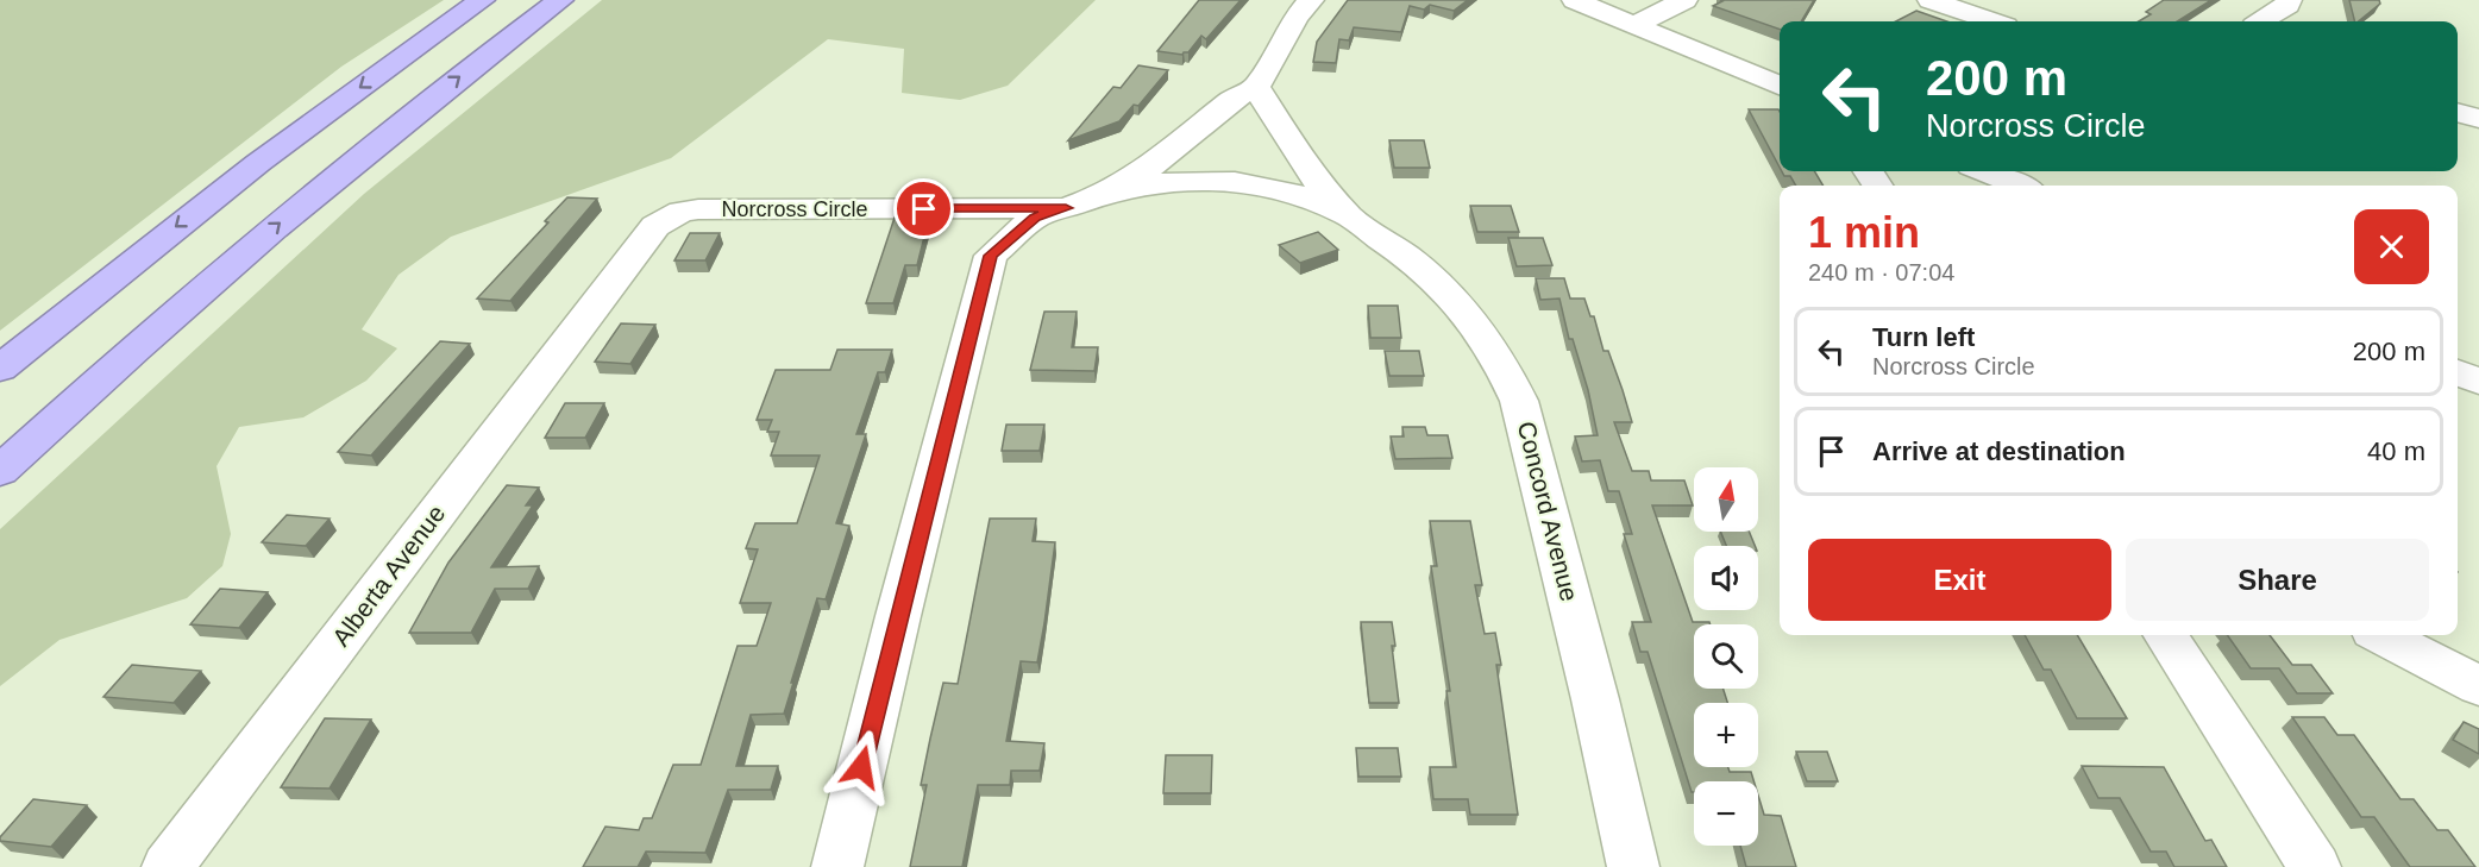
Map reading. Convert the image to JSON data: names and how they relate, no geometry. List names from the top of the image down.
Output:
{
  "streets": {
    "street": ["Norcross Circle", "Concord Avenue", "Alberta Avenue"]
  },
  "crossings": [
    ["Norcross Circle", "Concord Avenue"],
    ["Norcross Circle", "Alberta Avenue"]
  ],
  "north": "top",
  "page": {
    "turn": ["200 m", "Norcross Circle"],
    "heading": ["1 min", "240 m · 07:04"],
    "list": [
      {
        "name": "Turn left",
        "note": "Norcross Circle",
        "value": "200 m"
      },
      {
        "name": "Arrive at destination",
        "value": "40 m"
      }
    ],
    "map_buttons": ["+", "−"],
    "buttons": ["Exit", "Share"]
  }
}
